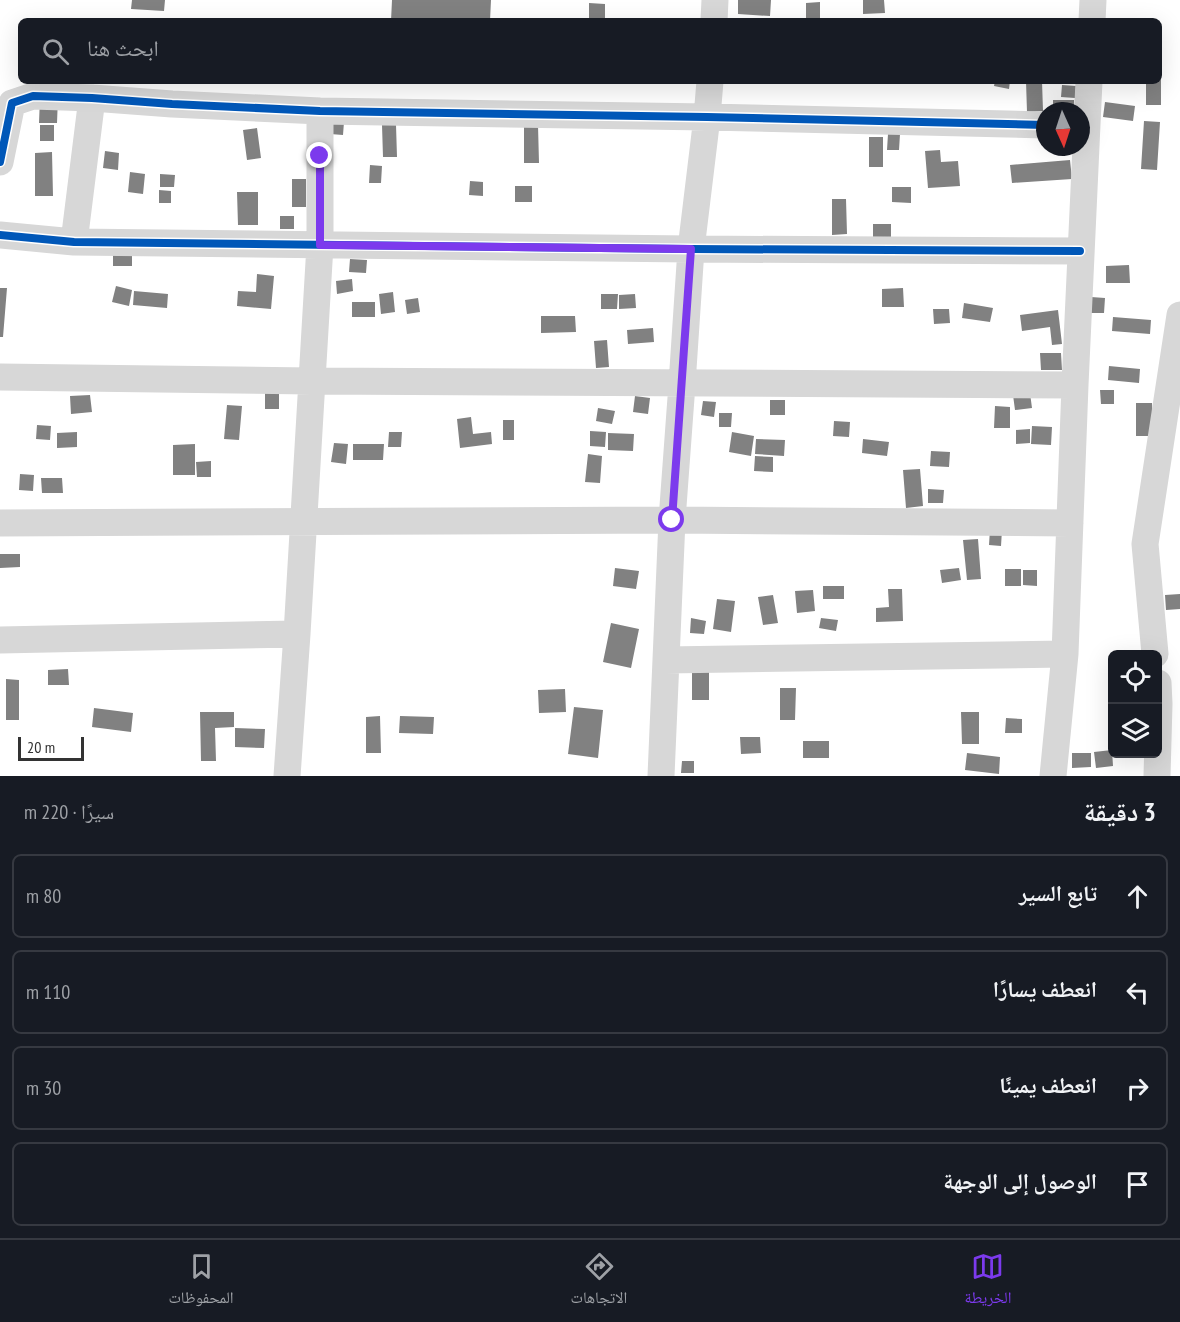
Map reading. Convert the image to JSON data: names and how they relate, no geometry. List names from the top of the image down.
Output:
{
  "scale_bar": "20 m",
  "north": "bottom",
  "page": {
    "search": "ابحث هنا",
    "scale": "20 m",
    "heading": ["3 دقيقة", "سيرًا · 220 m"],
    "list": [
      ["تابع السير", "80 m"],
      ["انعطف يسارًا", "110 m"],
      ["انعطف يمينًا", "30 m"],
      "الوصول إلى الوجهة"
    ],
    "nav": ["الخريطة", "الاتجاهات", "المحفوظات"]
  }
}
